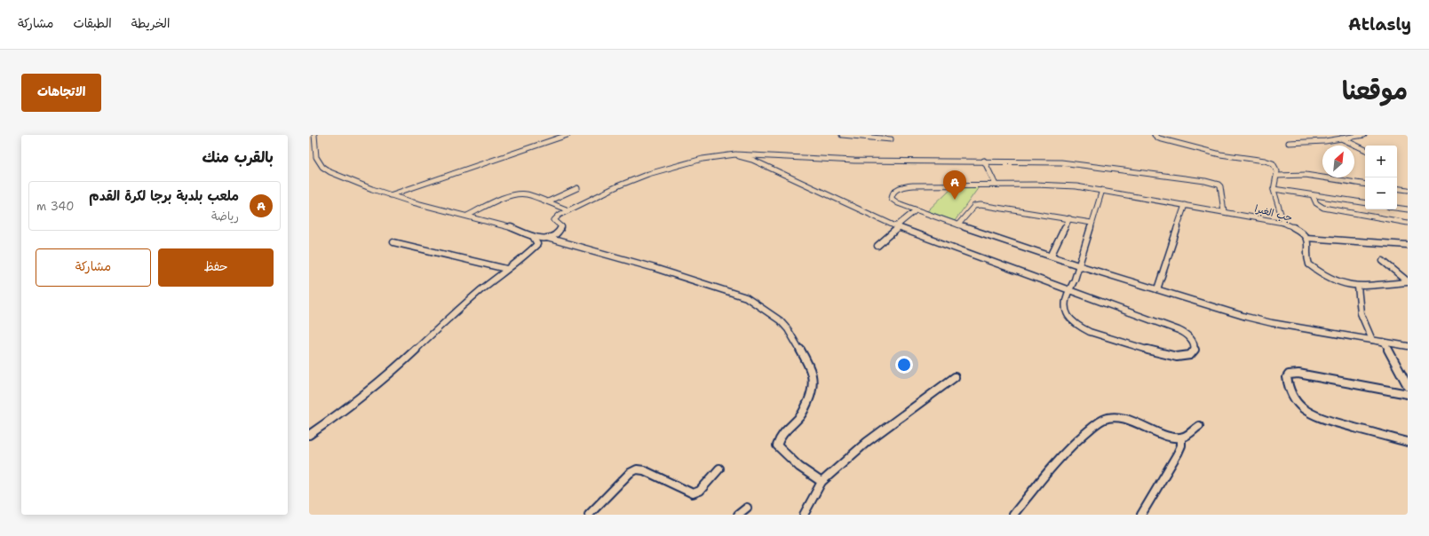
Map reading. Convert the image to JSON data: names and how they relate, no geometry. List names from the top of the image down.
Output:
{
  "streets": {
    "street": ["جب الغبرا"]
  },
  "north": "top right",
  "page": {
    "header": "Atlasly",
    "nav": ["الخريطة", "الطبقات", "مشاركة"],
    "title": "موقعنا",
    "buttons": [
      "الاتجاهات",
      ["حفظ", "مشاركة"]
    ],
    "heading": "بالقرب منك",
    "map_buttons": ["+", "−"],
    "pins": "A",
    "list": [
      {
        "mark": "A",
        "name": "ملعب بلدبة برجا لكرة القدم",
        "note": "رياضة",
        "value": "340 m"
      }
    ]
  }
}
